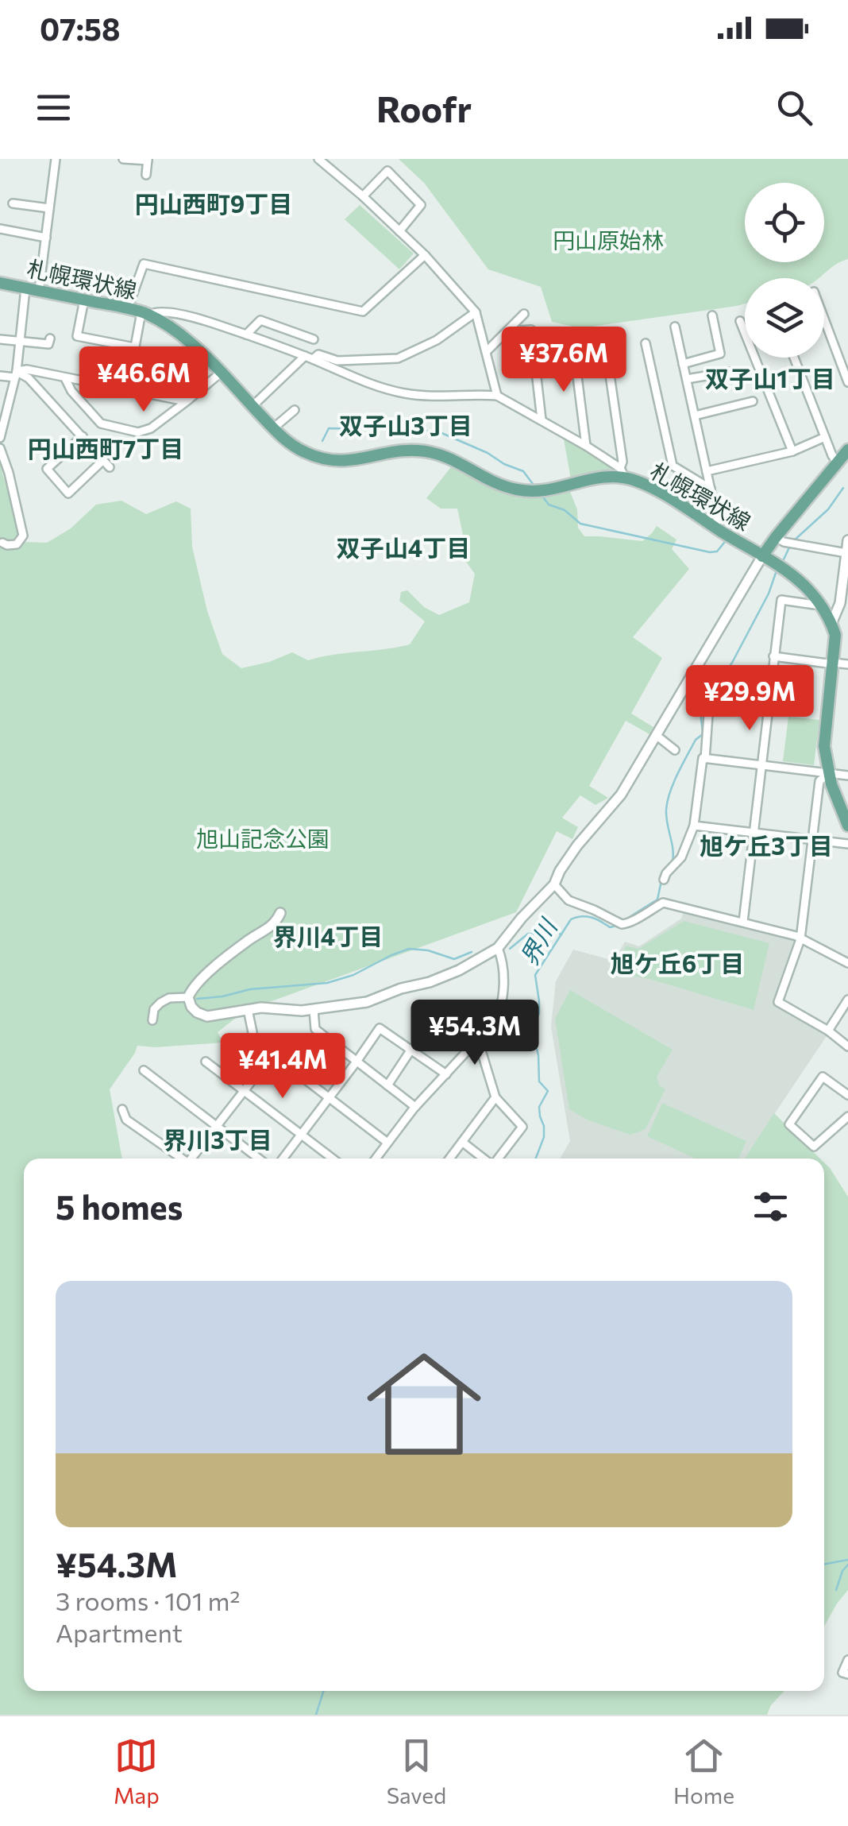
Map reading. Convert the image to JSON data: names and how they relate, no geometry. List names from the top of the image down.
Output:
{
  "streets": {
    "main road": ["札幌環状線"]
  },
  "districts": [
    "円山西町9丁目",
    "双子山1丁目",
    "双子山3丁目",
    "円山西町7丁目",
    "双子山4丁目",
    "旭ケ丘3丁目",
    "界川4丁目",
    "旭ケ丘6丁目",
    "界川3丁目"
  ],
  "water": ["界川"],
  "parks": ["円山原始林", "旭山記念公園"],
  "page": {
    "status": "07:58",
    "header": "Roofr",
    "price": [
      "¥37.6M",
      "¥46.6M",
      "¥29.9M",
      "¥54.3M",
      "¥41.4M"
    ],
    "heading": "5 homes",
    "list": [
      {
        "name": "¥54.3M",
        "note": "3 rooms · 101 m² · Apartment"
      }
    ],
    "tabs": ["Map", "Saved", "Home"]
  }
}
